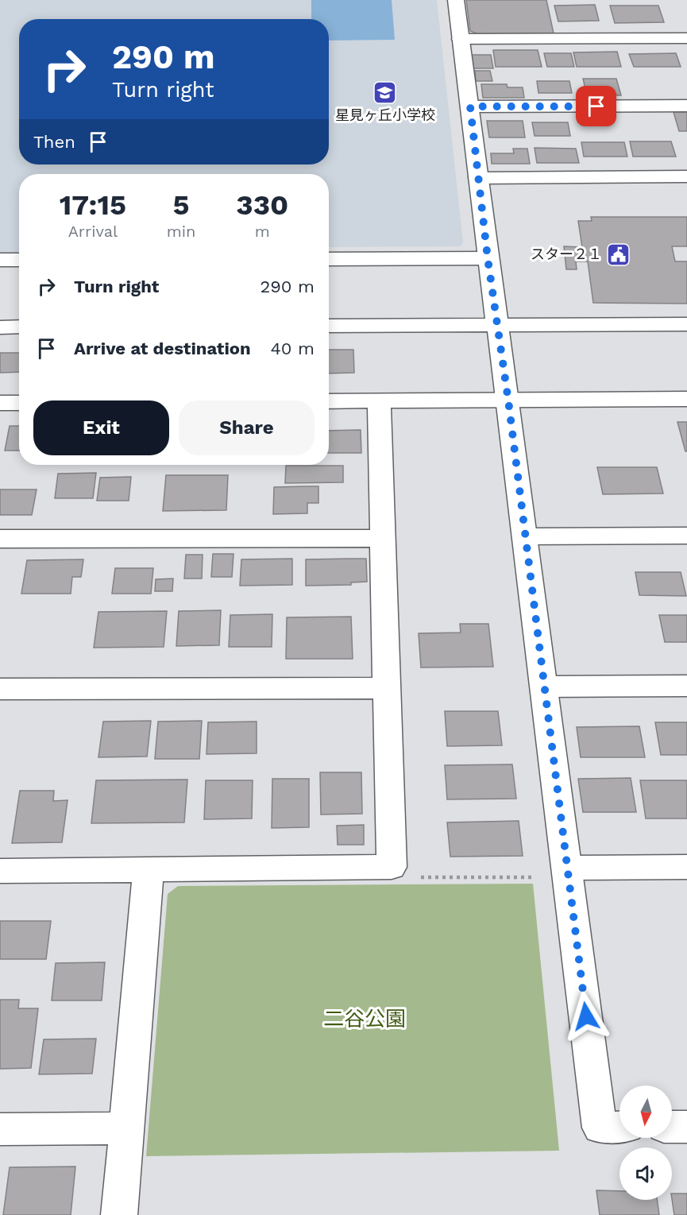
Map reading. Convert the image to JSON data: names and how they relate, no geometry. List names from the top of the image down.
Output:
{
  "parks": ["二谷公園"],
  "places": {
    "school or university": ["星見ヶ丘小学校"],
    "public building": ["スター２１"]
  },
  "north": "bottom",
  "page": {
    "turn": ["290 m", "Turn right"],
    "then": "Then",
    "eta": [
      "17:15",
      "Arrival",
      "5",
      "min",
      "330",
      "m"
    ],
    "list": [
      {
        "name": "Turn right",
        "value": "290 m"
      },
      {
        "name": "Arrive at destination",
        "value": "40 m"
      }
    ],
    "buttons": ["Exit", "Share"]
  }
}
